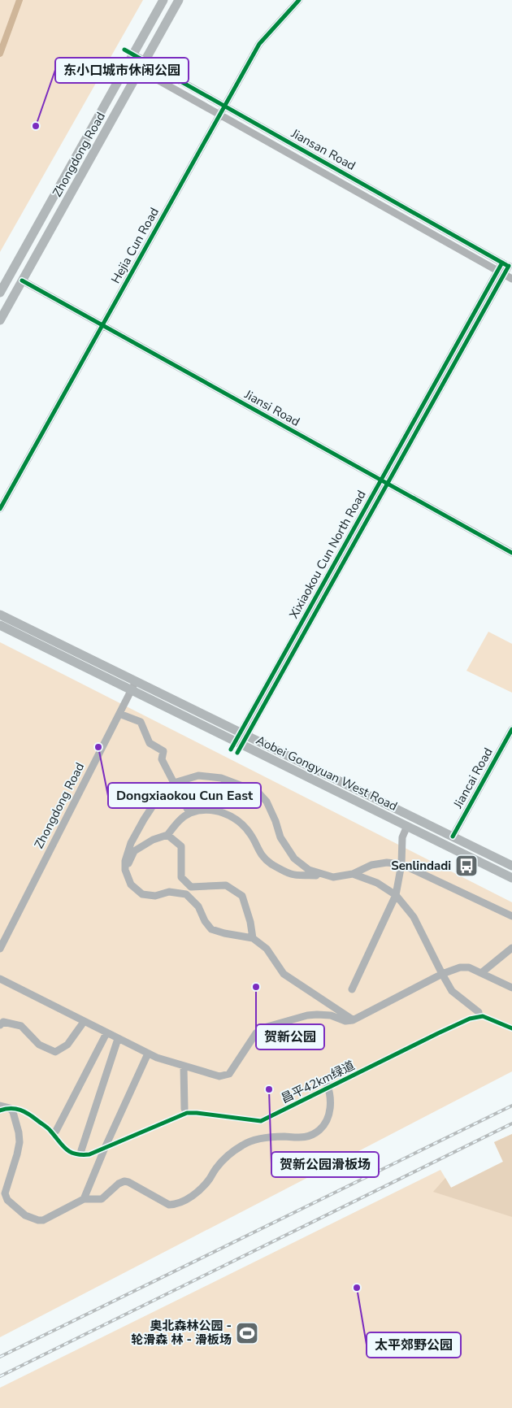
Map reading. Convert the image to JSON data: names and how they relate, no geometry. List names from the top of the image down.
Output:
{
  "streets": {
    "main road": ["Zhongdong Road", "Aobei Gongyuan West Road"],
    "street": [
      "Jiansan Road",
      "Hejia Cun Road",
      "Jiansi Road",
      "Xixiaokou Cun North Road",
      "Jiancai Road"
    ],
    "cycle path": ["昌平42km绿道"]
  },
  "crossings": [
    ["Jiansan Road", "Zhongdong Road"],
    ["Jiansan Road", "Hejia Cun Road"],
    ["Jiansan Road", "Xixiaokou Cun North Road"],
    ["Zhongdong Road", "Jiansi Road"],
    ["Zhongdong Road", "Aobei Gongyuan West Road"],
    ["Hejia Cun Road", "Jiansi Road"],
    ["Jiansi Road", "Xixiaokou Cun North Road"],
    ["Xixiaokou Cun North Road", "Aobei Gongyuan West Road"],
    ["Aobei Gongyuan West Road", "Jiancai Road"]
  ],
  "places": {
    "other": [
      "东小口城市休闲公园",
      "Dongxiaokou Cun East",
      "贺新公园",
      "贺新公园滑板场",
      "太平郊野公园"
    ],
    "bus stop": ["Senlindadi"],
    "sports": ["奥北森林公园 - 轮滑森 林 - 滑板场"]
  }
}
